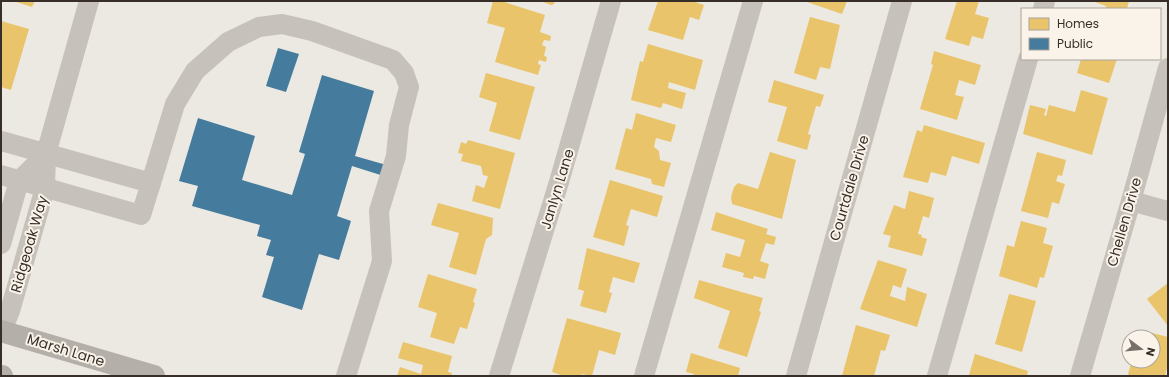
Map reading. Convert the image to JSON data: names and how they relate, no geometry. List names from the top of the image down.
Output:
{
  "streets": {
    "main road": ["Marsh Lane"],
    "street": [
      "Courtdale Drive",
      "Janlyn Lane",
      "Chellen Drive",
      "Ridgeoak Way"
    ]
  },
  "crossings": [
    ["Ridgeoak Way", "Marsh Lane"]
  ],
  "legend": ["Homes", "Public"],
  "north": "right"
}
